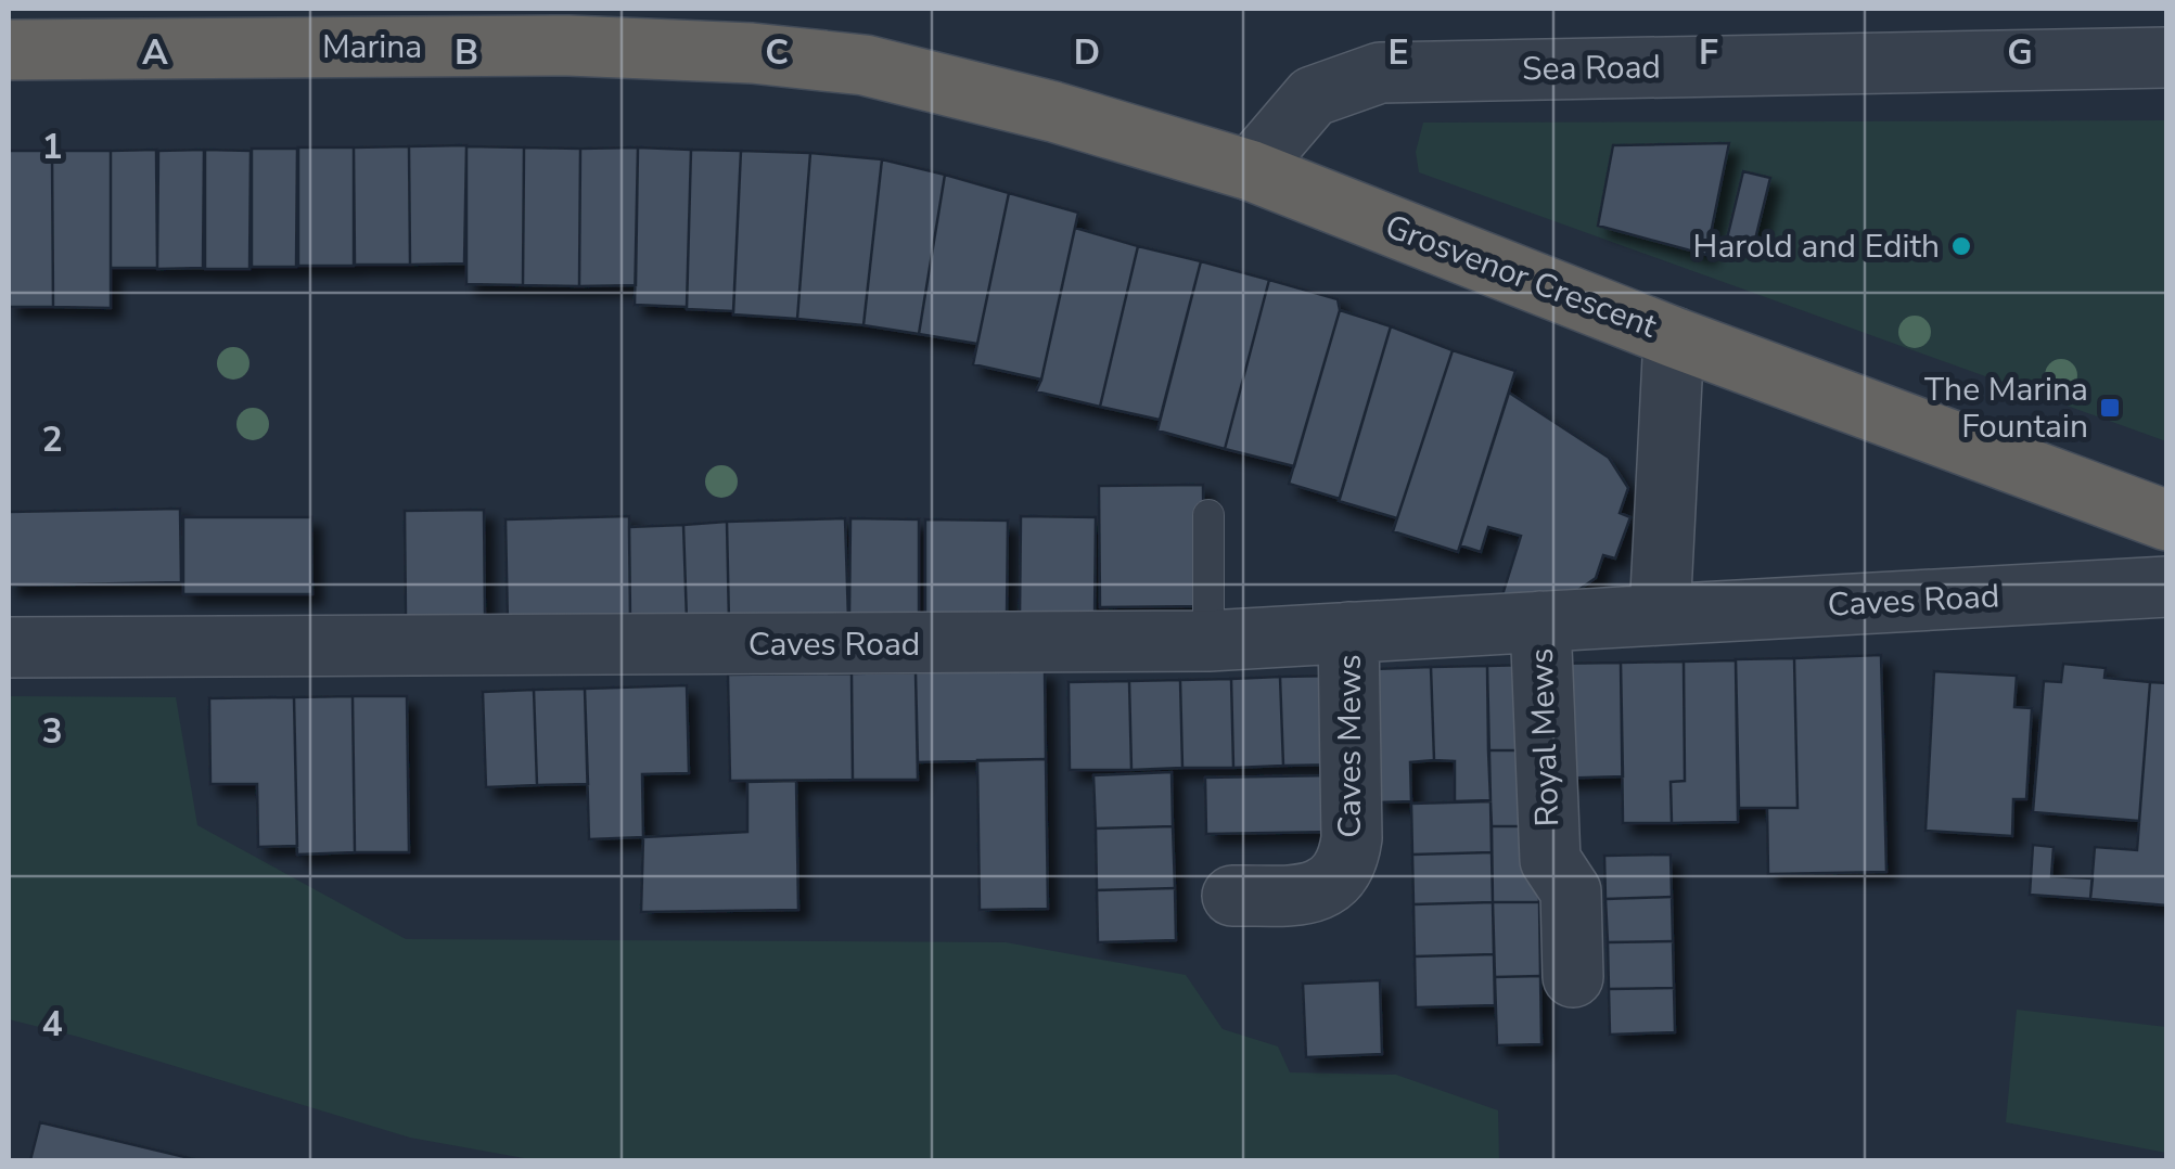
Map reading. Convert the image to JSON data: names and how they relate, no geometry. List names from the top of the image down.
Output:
{
  "streets": {
    "highway": ["Marina", "Grosvenor Crescent"],
    "street": [
      "Sea Road",
      "Caves Road",
      "Royal Mews",
      "Caves Mews"
    ]
  },
  "crossings": [
    ["Marina", "Grosvenor Crescent"],
    ["Sea Road", "Grosvenor Crescent"],
    ["Caves Road", "Royal Mews"],
    ["Caves Road", "Caves Mews"]
  ],
  "places": {
    "other": ["Harold and Edith"],
    "transit": ["The Marina Fountain"]
  },
  "grid": {
    "columns": [
      "A",
      "B",
      "C",
      "D",
      "E",
      "F",
      "G"
    ],
    "rows": [
      "1",
      "2",
      "3",
      "4"
    ]
  }
}
